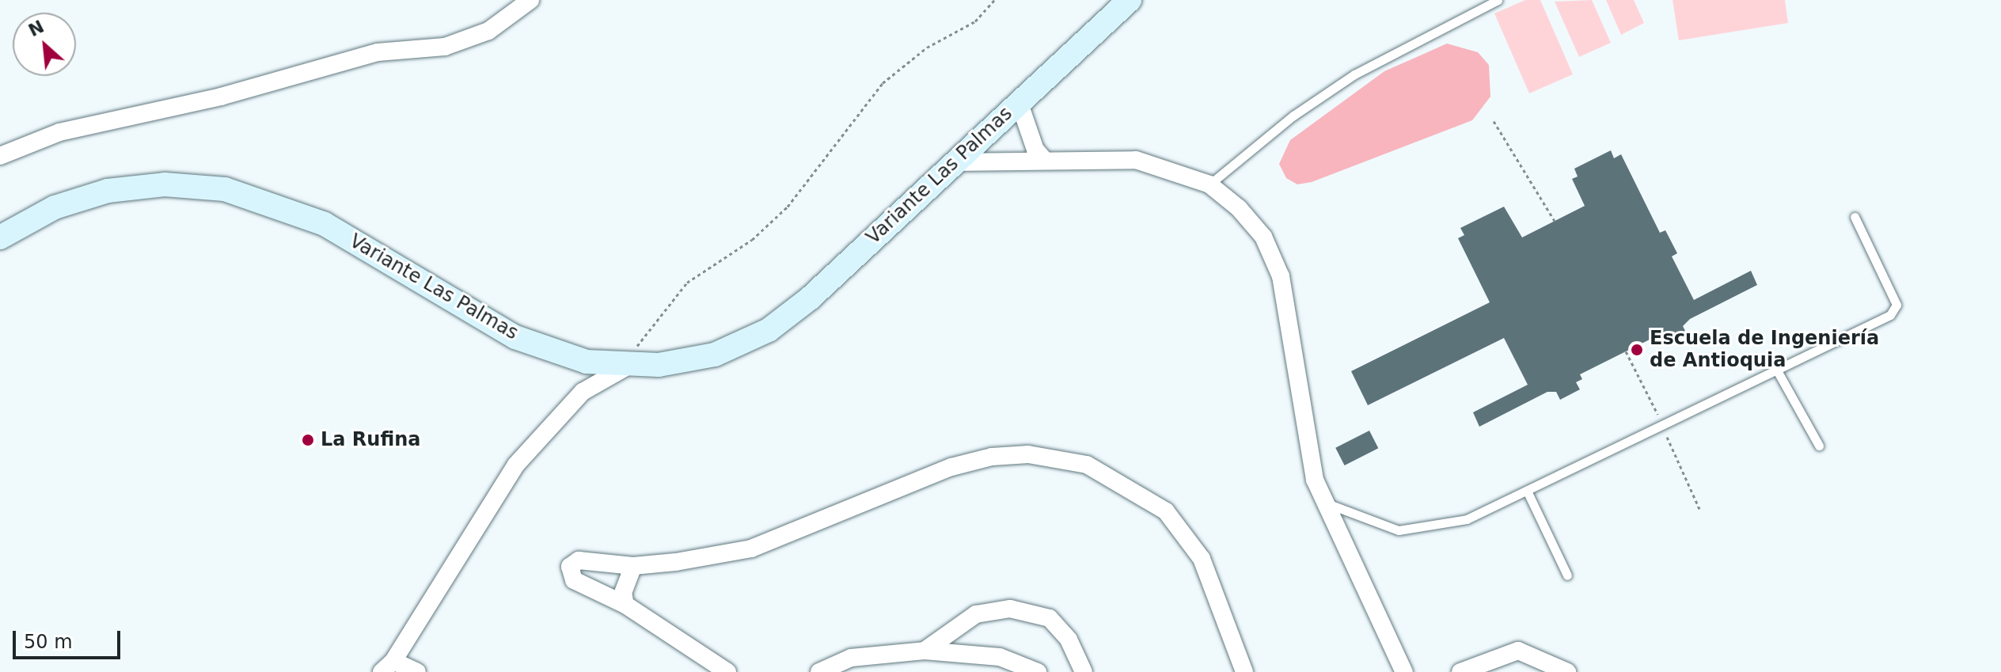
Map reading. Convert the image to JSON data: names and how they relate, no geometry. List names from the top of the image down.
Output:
{
  "streets": {
    "main road": ["Variante Las Palmas"]
  },
  "places": ["Escuela de Ingeniería de Antioquia", "La Rufina"],
  "scale_bar": "50 m",
  "north": "top left"
}
